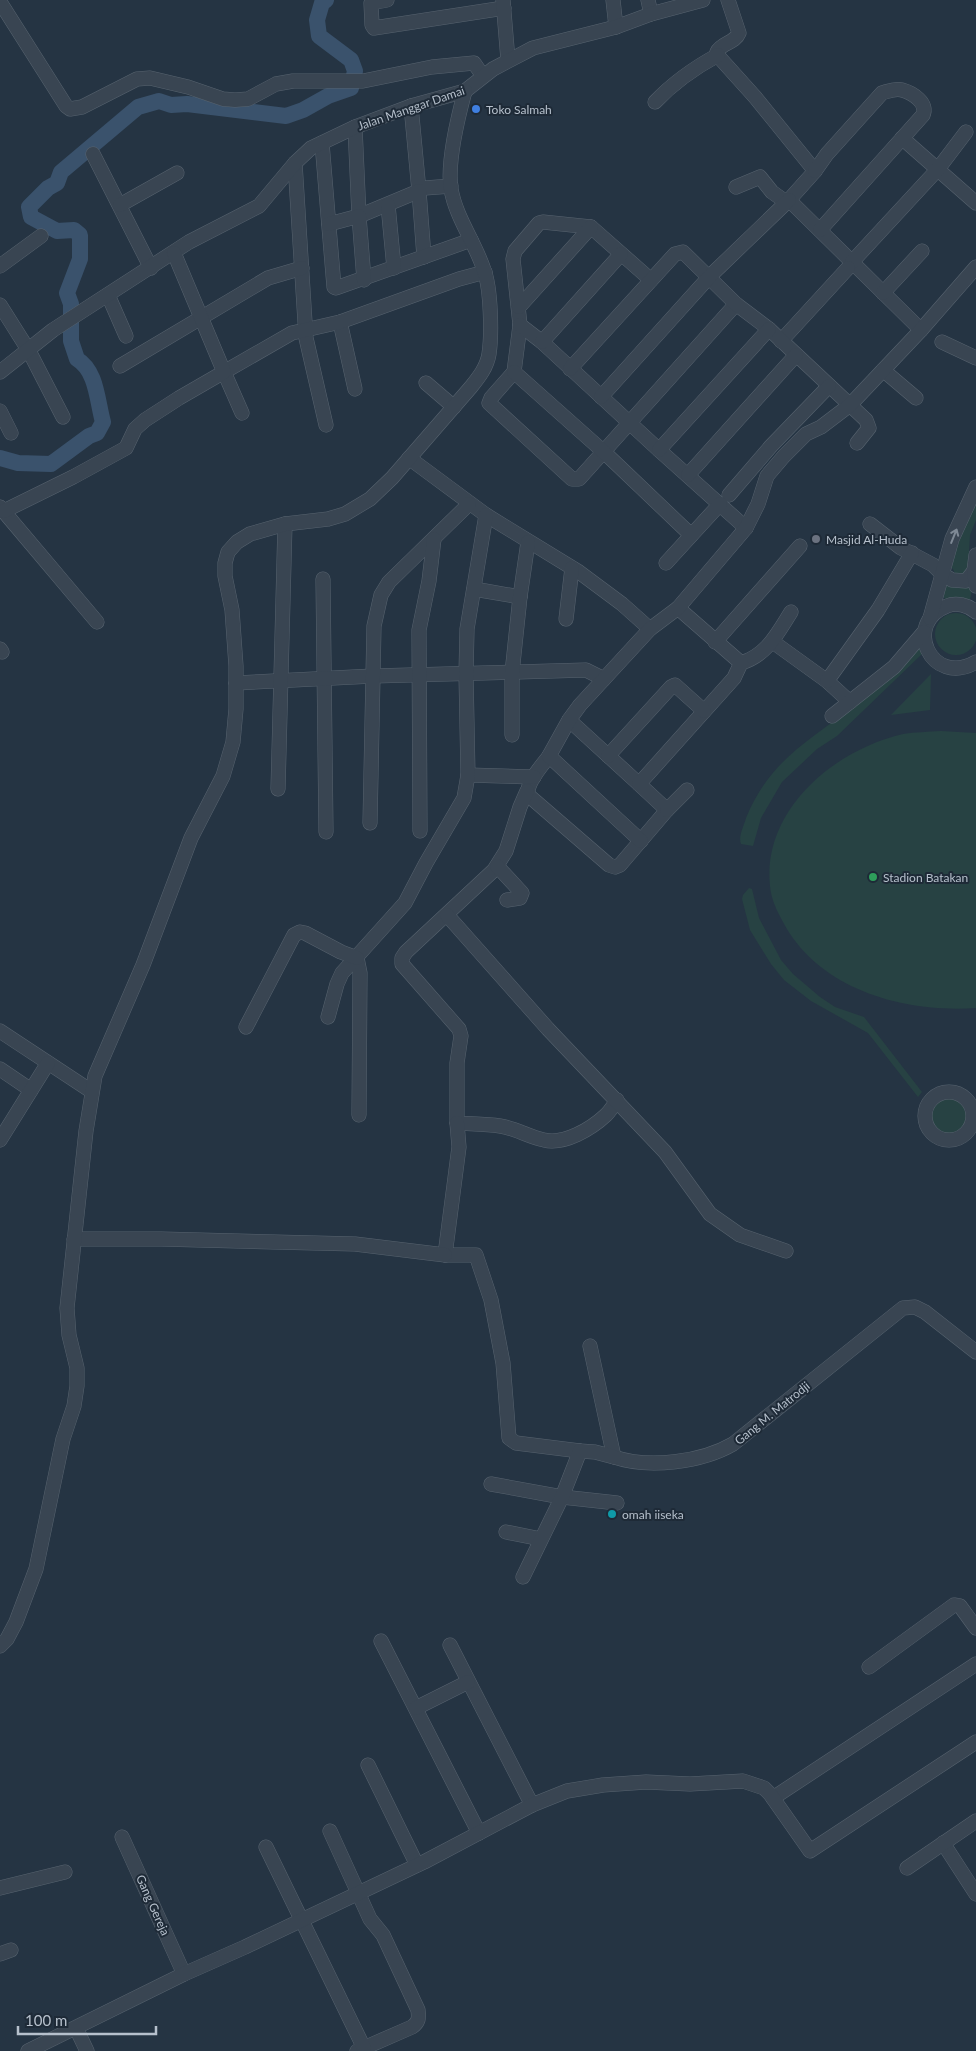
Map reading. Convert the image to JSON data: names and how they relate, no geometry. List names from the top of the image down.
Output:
{
  "streets": {
    "street": ["Jalan Manggar Damai", "Gang M. Matrodji", "Gang Gereja"]
  },
  "places": [
    "Toko Salmah",
    "Masjid Al-Huda",
    "Stadion Batakan",
    "omah iiseka"
  ],
  "scale_bar": "100 m"
}
